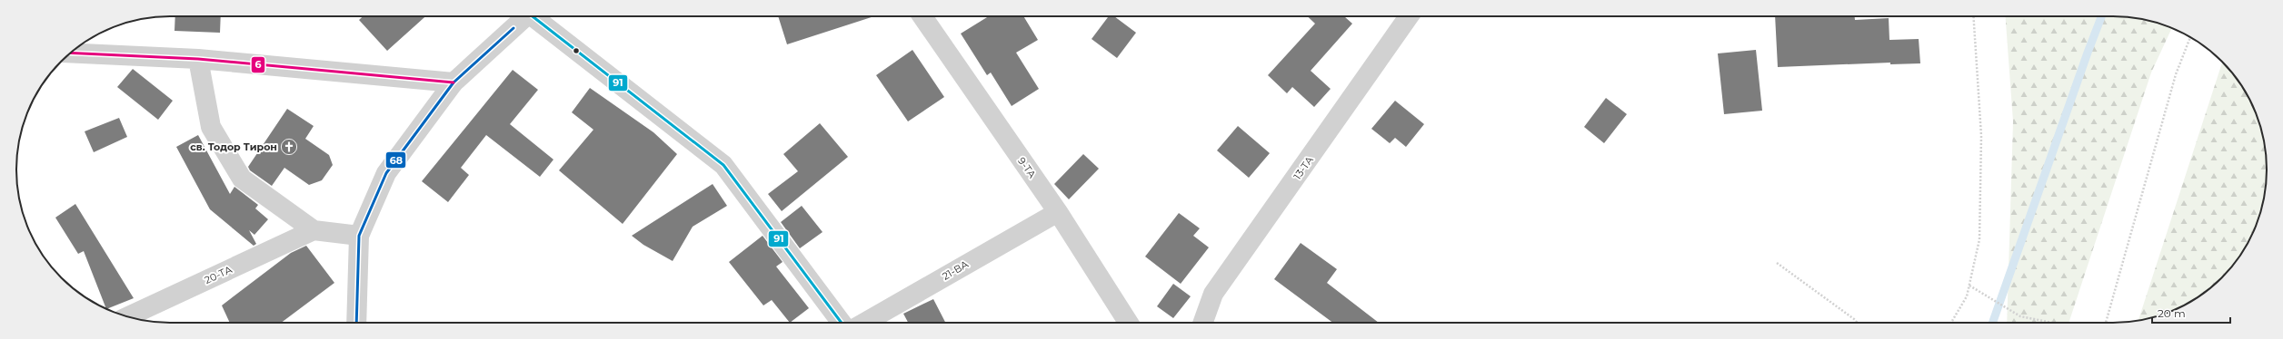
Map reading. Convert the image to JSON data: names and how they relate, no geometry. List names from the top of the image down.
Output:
{
  "streets": {
    "street": [
      "9-ТА",
      "13-ТА",
      "21-ВА",
      "20-ТА"
    ]
  },
  "crossings": [
    ["9-ТА", "21-ВА"]
  ],
  "places": {
    "church": ["св. Тодор Тирон"]
  },
  "lines": ["transit line 91", "transit line 68", "transit line 6"],
  "scale_bar": "20 m"
}
